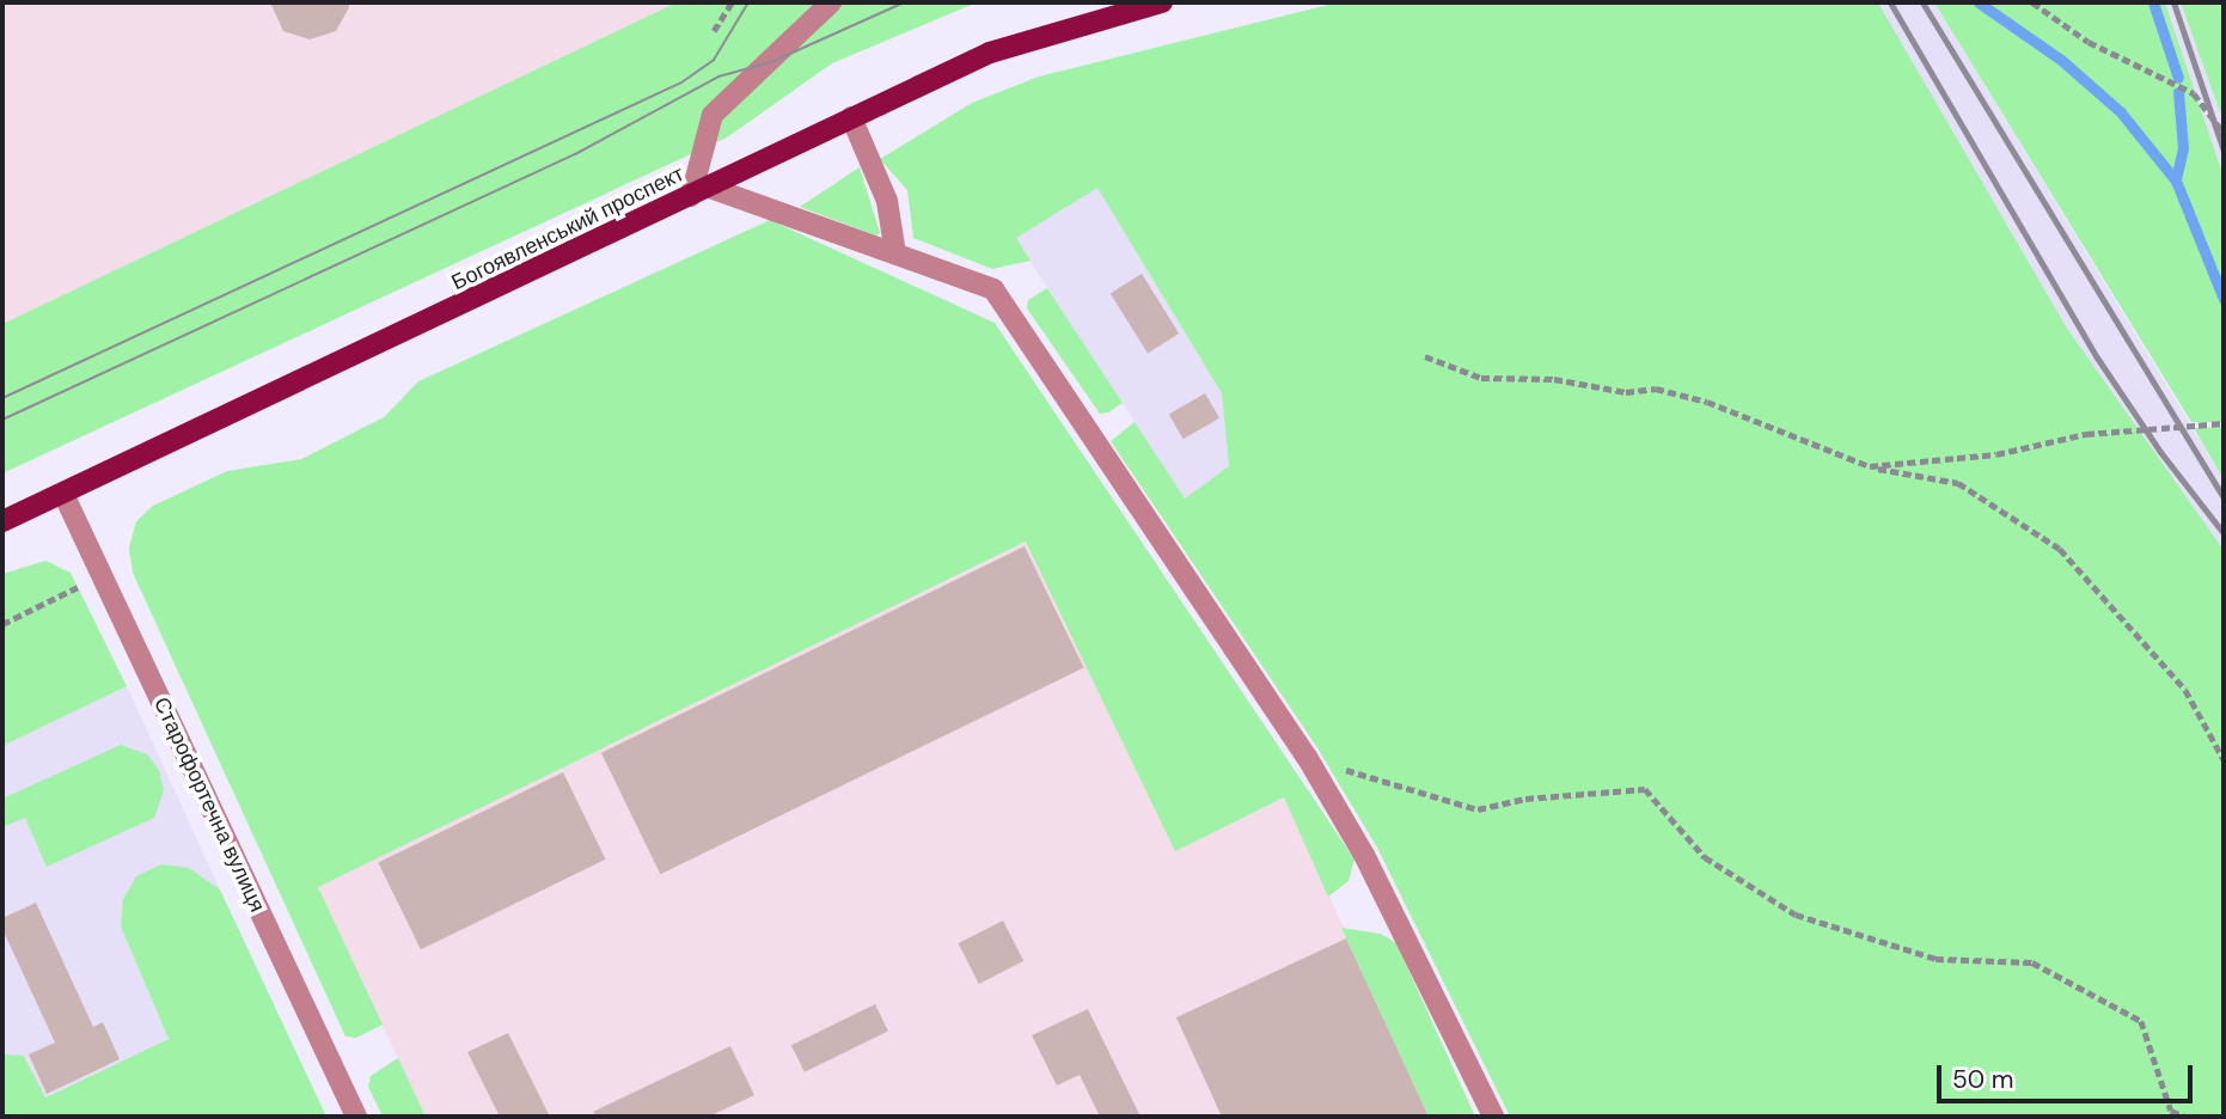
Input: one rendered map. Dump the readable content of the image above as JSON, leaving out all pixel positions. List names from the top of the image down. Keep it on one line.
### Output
{"streets":{"main road":["Богоявленський проспект"],"street":["Старофортечна вулиця"]},"crossings":[["Богоявленський проспект","Старофортечна вулиця"]],"scale_bar":"50 m"}
